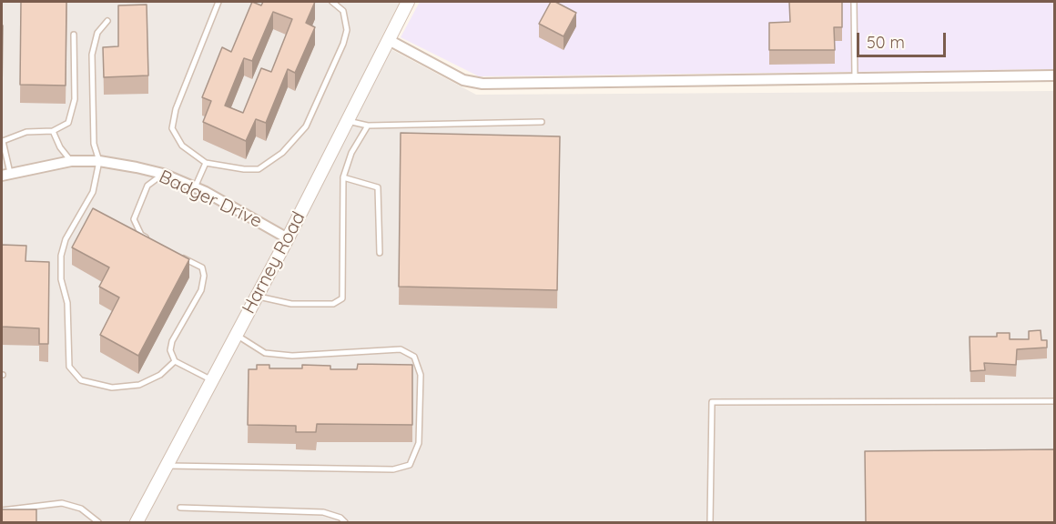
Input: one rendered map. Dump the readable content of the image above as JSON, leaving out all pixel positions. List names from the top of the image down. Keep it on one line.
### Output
{"streets":{"street":["Badger Drive","Harney Road"]},"crossings":[["Badger Drive","Harney Road"]],"scale_bar":"50 m"}
